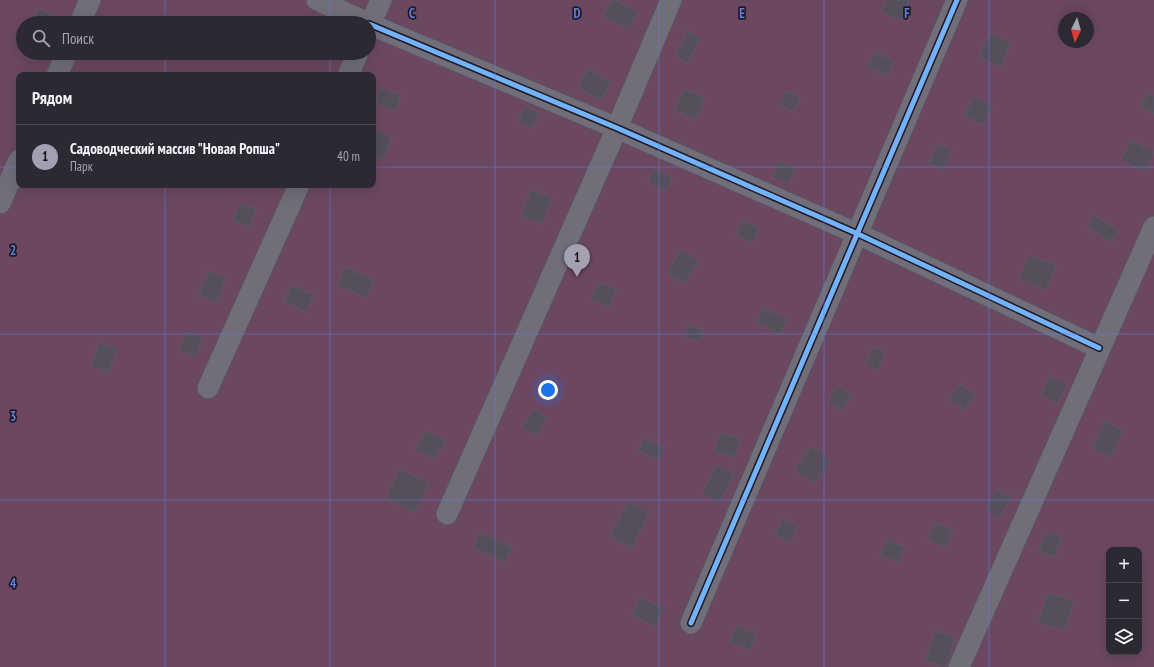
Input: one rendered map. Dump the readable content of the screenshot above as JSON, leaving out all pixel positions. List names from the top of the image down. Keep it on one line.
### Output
{"north":"bottom","page":{"search":"Поиск","heading":"Рядом","list":[{"mark":"1","name":"Садоводческий массив \"Новая Ропша\"","note":"Парк","value":"40 m"}],"pins":"1","map_buttons":["+","−"]},"grid":{"columns":["C","D","E","F"],"rows":["2","3","4"]}}
